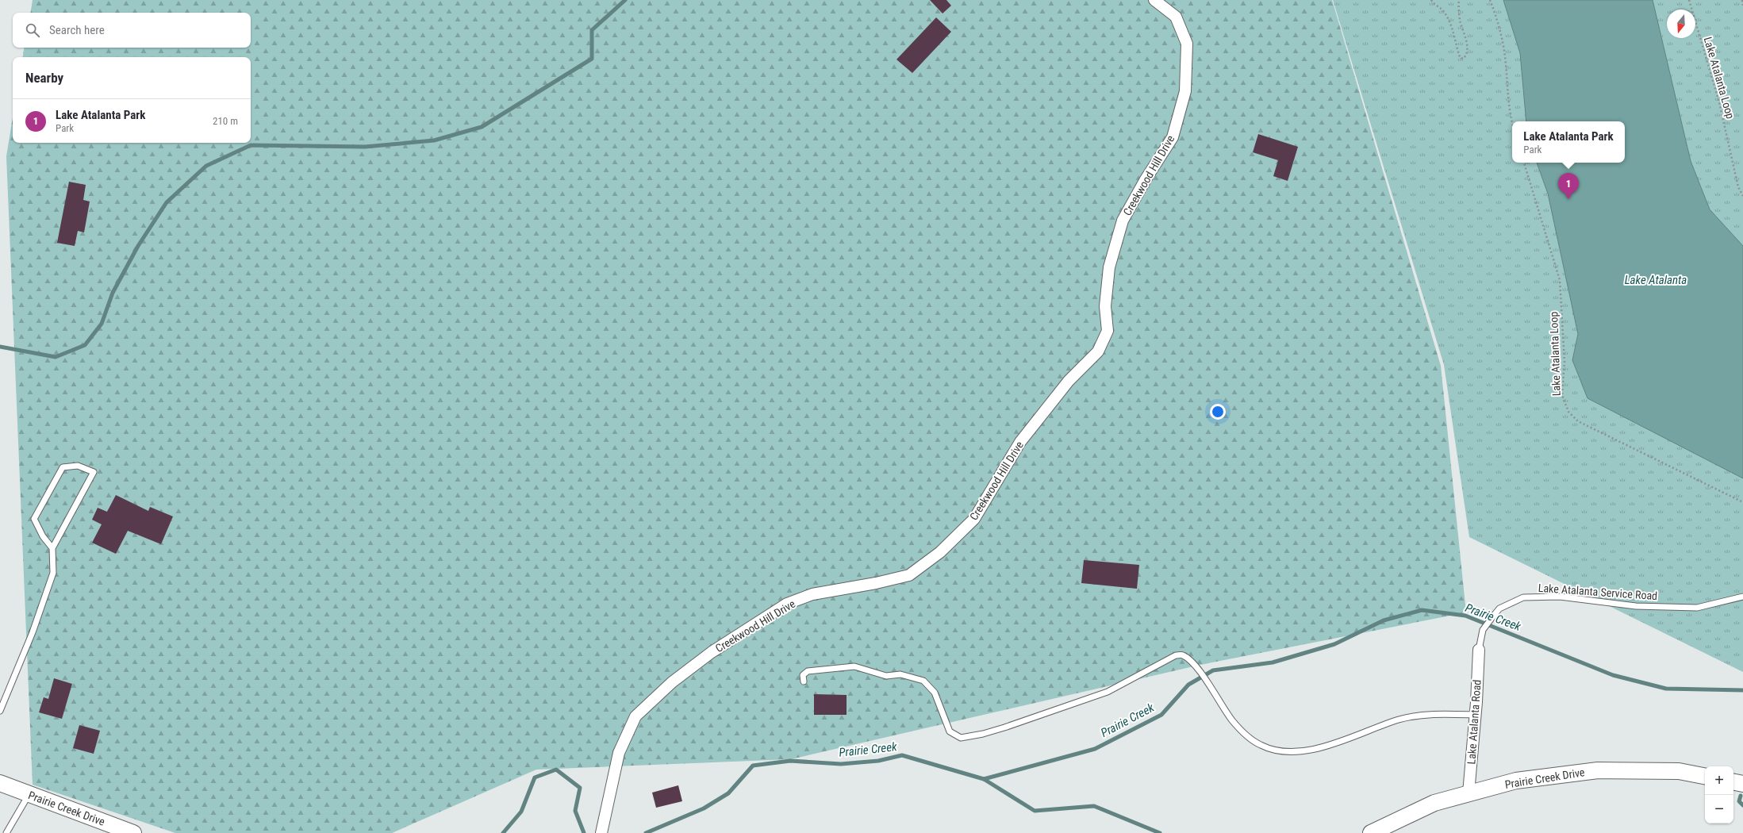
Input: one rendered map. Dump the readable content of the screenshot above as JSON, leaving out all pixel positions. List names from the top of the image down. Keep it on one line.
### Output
{"streets":{"main road":["Prairie Creek Drive"],"street":["Creekwood Hill Drive","Lake Atalanta Road"],"lane":["Lake Atalanta Service Road"],"path":["Lake Atalanta Loop"]},"crossings":[["Lake Atalanta Service Road","Lake Atalanta Road"],["Lake Atalanta Road","Prairie Creek Drive"]],"water":["Lake Atalanta","Prairie Creek"],"north":"bottom","page":{"search":"Search here","heading":"Nearby","list":[{"mark":"1","name":"Lake Atalanta Park","note":"Park","value":"210 m"}],"popup":["Lake Atalanta Park","Park"],"pins":"1","map_buttons":["+","−"]}}
